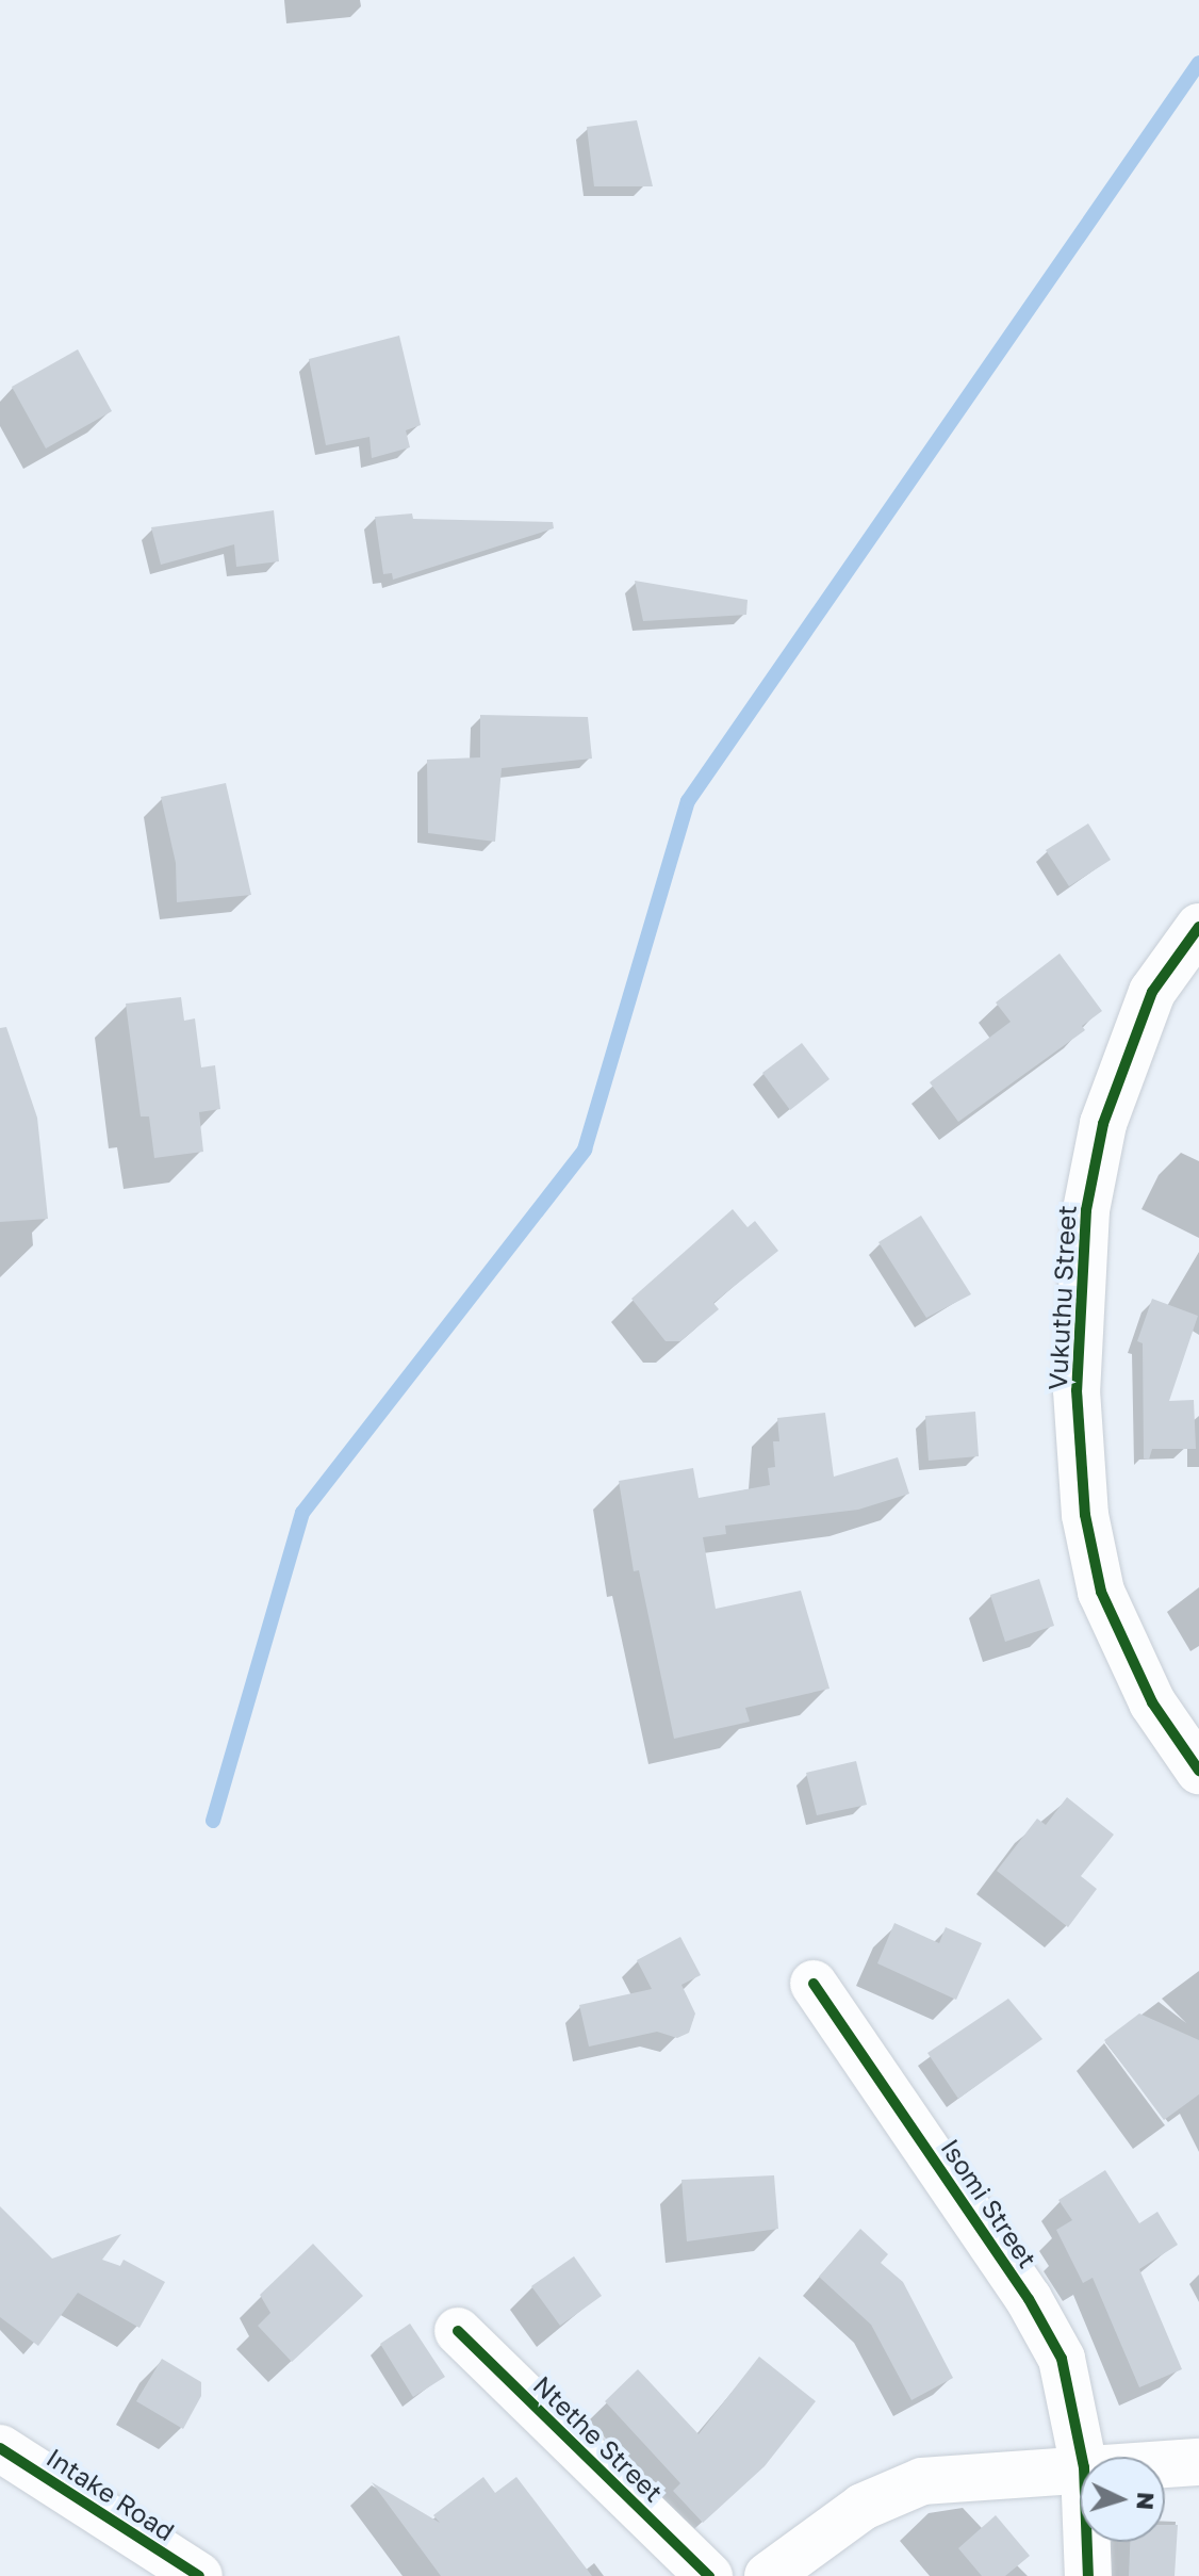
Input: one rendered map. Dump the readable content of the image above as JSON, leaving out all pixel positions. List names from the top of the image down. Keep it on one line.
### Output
{"streets":{"street":["Vukuthu Street","Isomi Street","Ntethe Street","Intake Road"]},"north":"right"}
